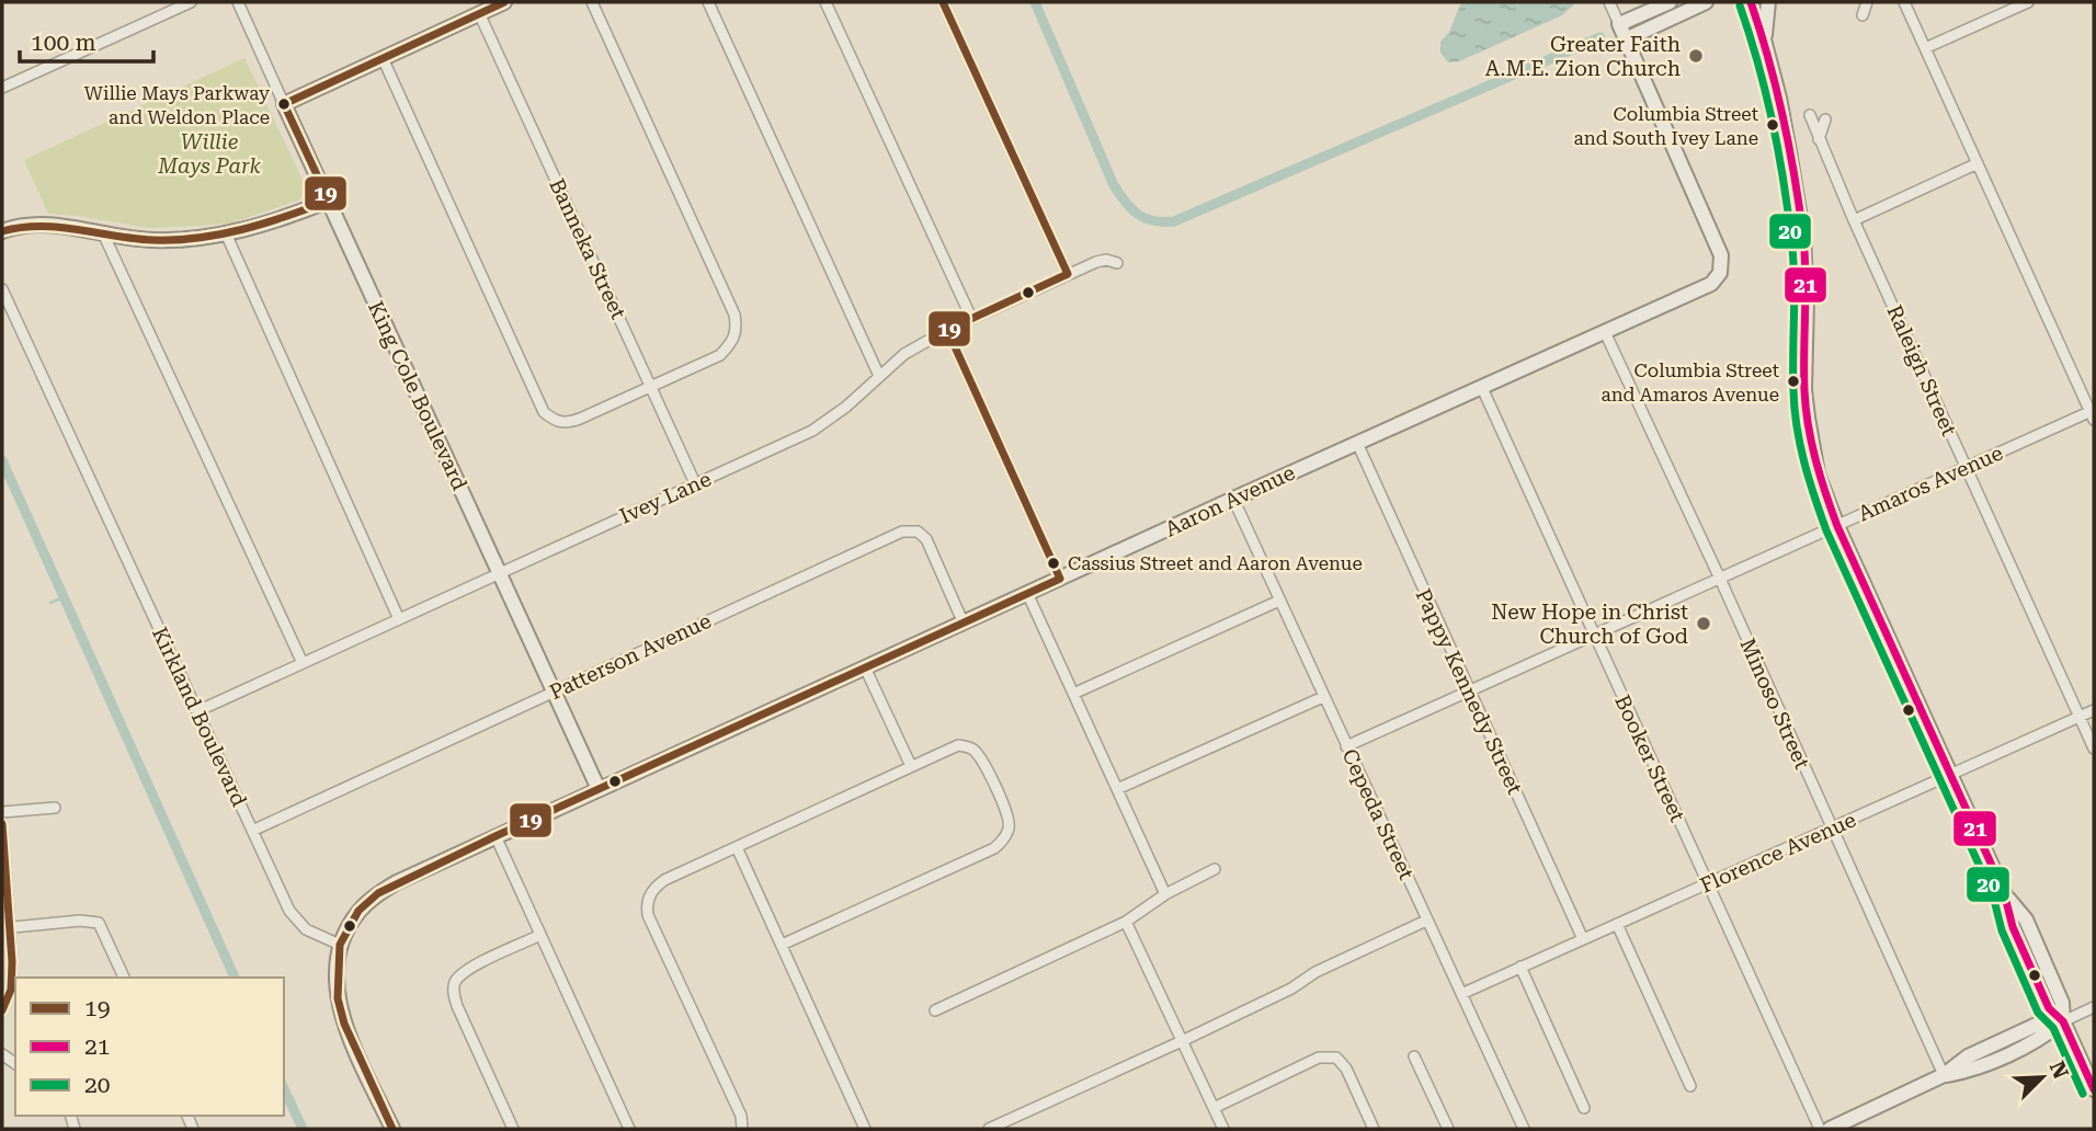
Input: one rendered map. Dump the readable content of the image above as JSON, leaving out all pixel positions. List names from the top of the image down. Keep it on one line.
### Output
{"streets":{"street":["Banneka Street","Raleigh Street","King Cole Boulevard","Amaros Avenue","Ivey Lane","Aaron Avenue","Patterson Avenue","Pappy Kennedy Street","Minoso Street","Kirkland Boulevard","Booker Street","Cepeda Street","Florence Avenue"]},"crossings":[["Banneka Street","Ivey Lane"],["Raleigh Street","Amaros Avenue"],["Raleigh Street","Florence Avenue"],["King Cole Boulevard","Ivey Lane"],["King Cole Boulevard","Aaron Avenue"],["King Cole Boulevard","Patterson Avenue"],["Amaros Avenue","Pappy Kennedy Street"],["Amaros Avenue","Minoso Street"],["Amaros Avenue","Booker Street"],["Amaros Avenue","Cepeda Street"],["Ivey Lane","Kirkland Boulevard"],["Aaron Avenue","Patterson Avenue"],["Aaron Avenue","Pappy Kennedy Street"],["Aaron Avenue","Minoso Street"],["Aaron Avenue","Kirkland Boulevard"],["Aaron Avenue","Booker Street"],["Aaron Avenue","Cepeda Street"],["Patterson Avenue","Kirkland Boulevard"],["Pappy Kennedy Street","Florence Avenue"],["Minoso Street","Florence Avenue"],["Booker Street","Florence Avenue"],["Cepeda Street","Florence Avenue"]],"parks":["Willie Mays Park"],"places":["Greater Faith A.M.E. Zion Church","Willie Mays Parkway and Weldon Place","Columbia Street and South Ivey Lane","Columbia Street and Amaros Avenue","Cassius Street and Aaron Avenue","New Hope in Christ Church of God"],"lines":["transit line 19","transit line 21","transit line 20"],"legend":["19","21","20"],"scale_bar":"100 m","north":"top right"}
